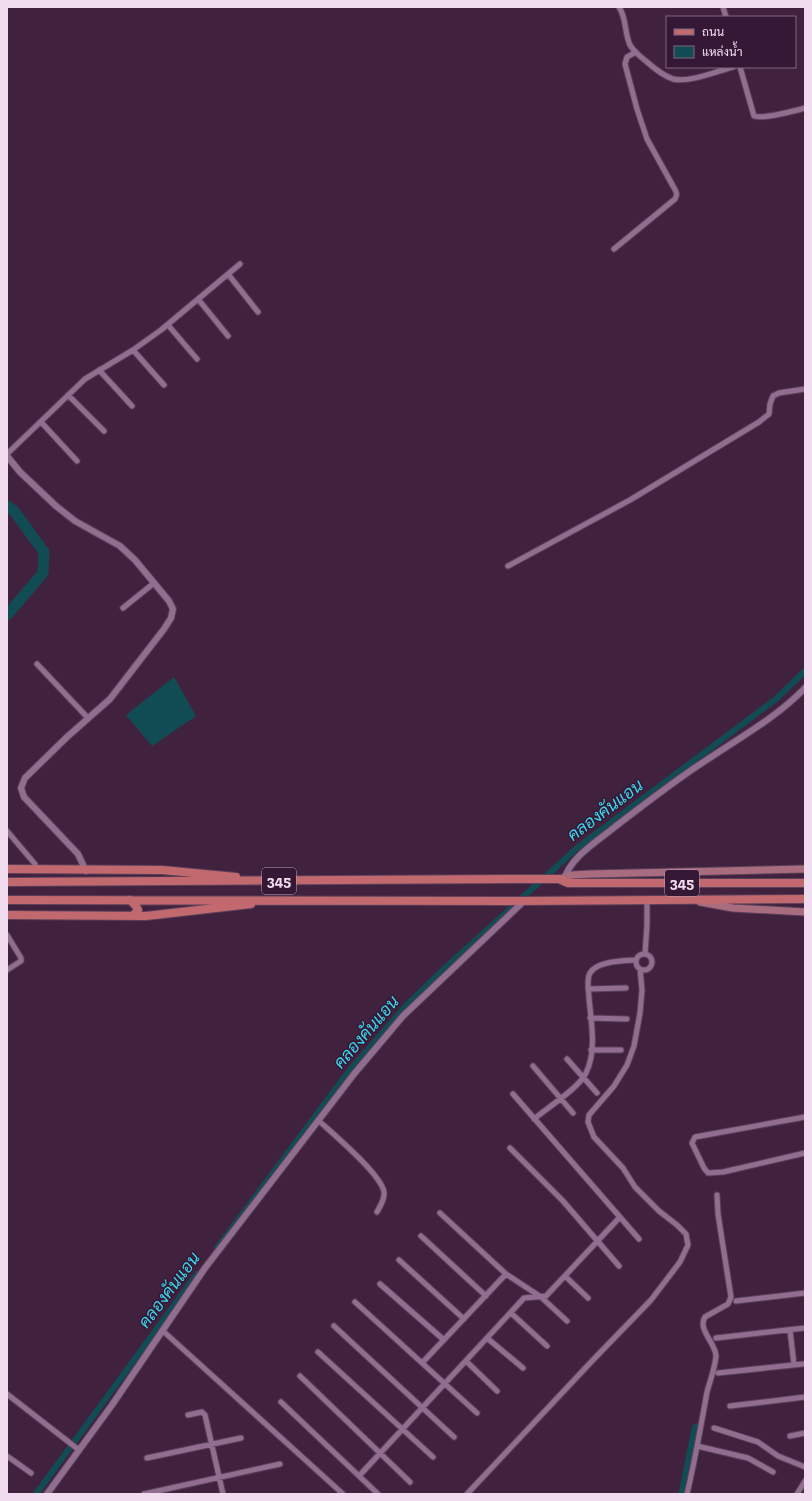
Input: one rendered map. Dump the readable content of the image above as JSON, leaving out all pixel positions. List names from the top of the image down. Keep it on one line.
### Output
{"streets":{"main road":["345"]},"water":["คลองคันแอน"],"legend":["ถนน","แหล่งน้ำ"]}
